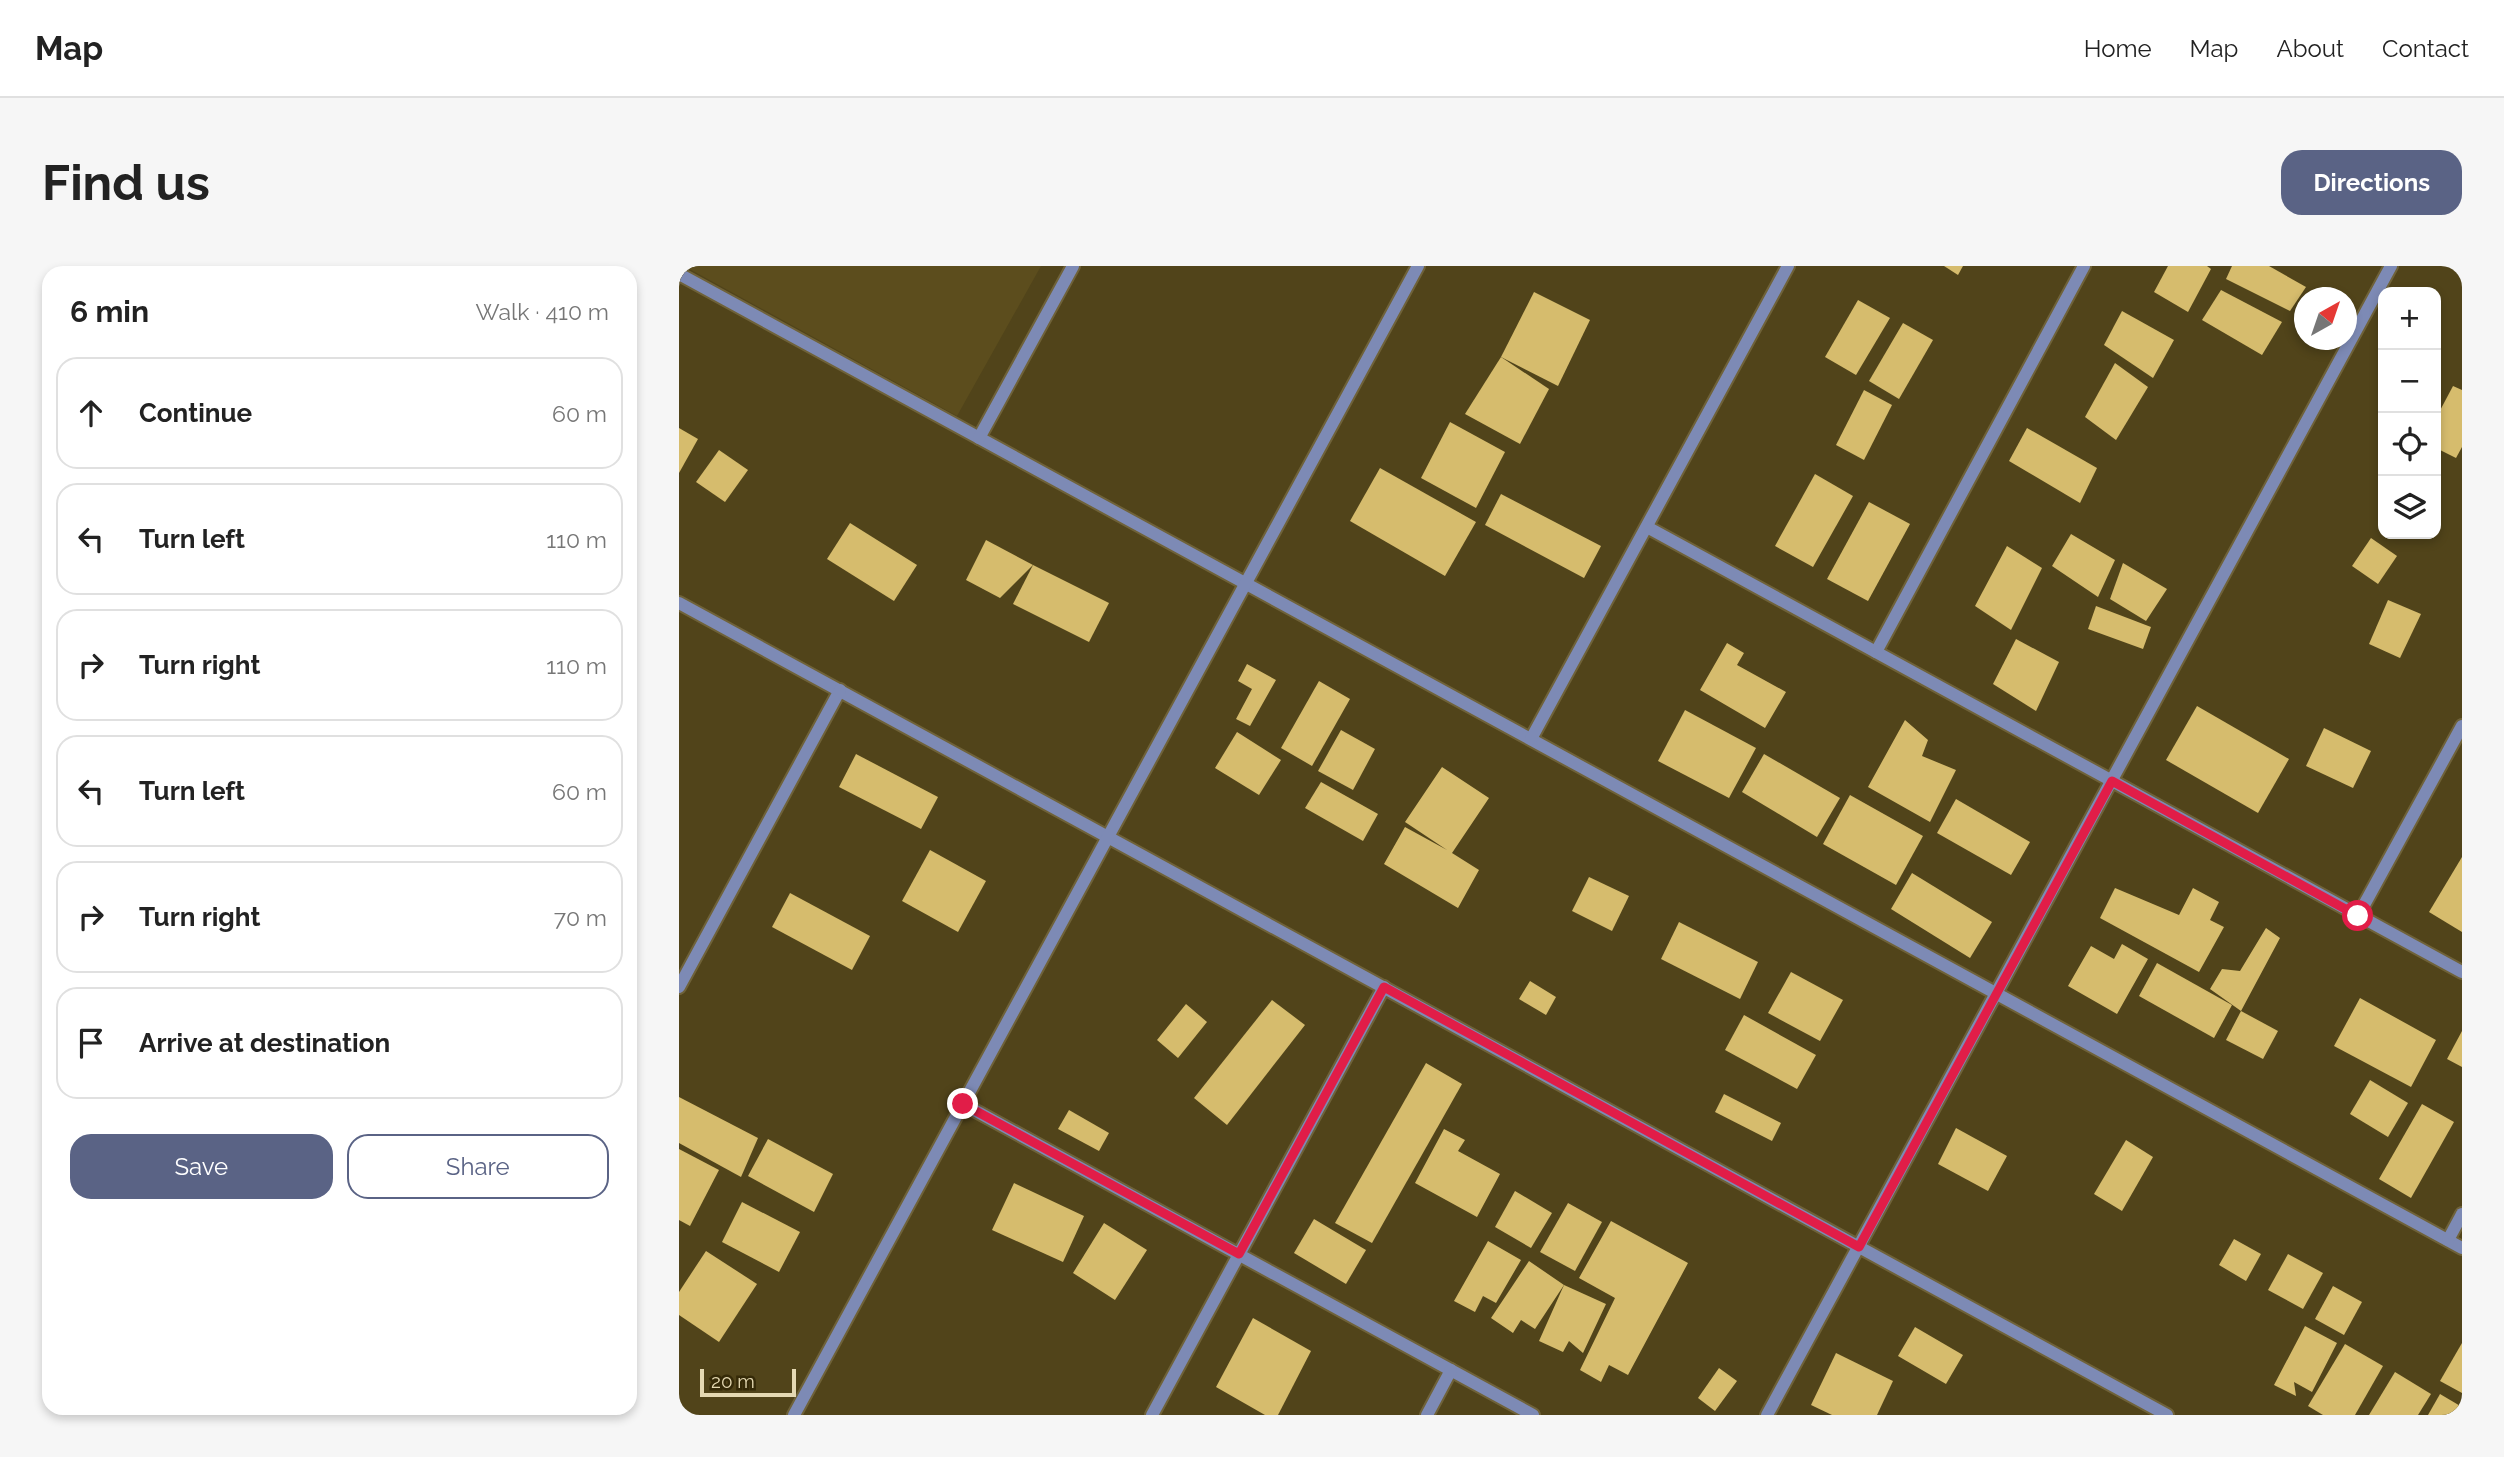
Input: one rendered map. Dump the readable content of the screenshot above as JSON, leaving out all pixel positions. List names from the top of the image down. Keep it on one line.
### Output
{"scale_bar":"20 m","north":"top right","page":{"header":"Map","nav":["Home","Map","About","Contact"],"buttons":["Directions",["Save","Share"]],"title":"Find us","heading":["6 min","Walk · 410 m"],"map_buttons":["+","−"],"list":[["Continue","60 m"],["Turn left","110 m"],["Turn right","110 m"],["Turn left","60 m"],["Turn right","70 m"],"Arrive at destination"],"scale":"20 m"}}
